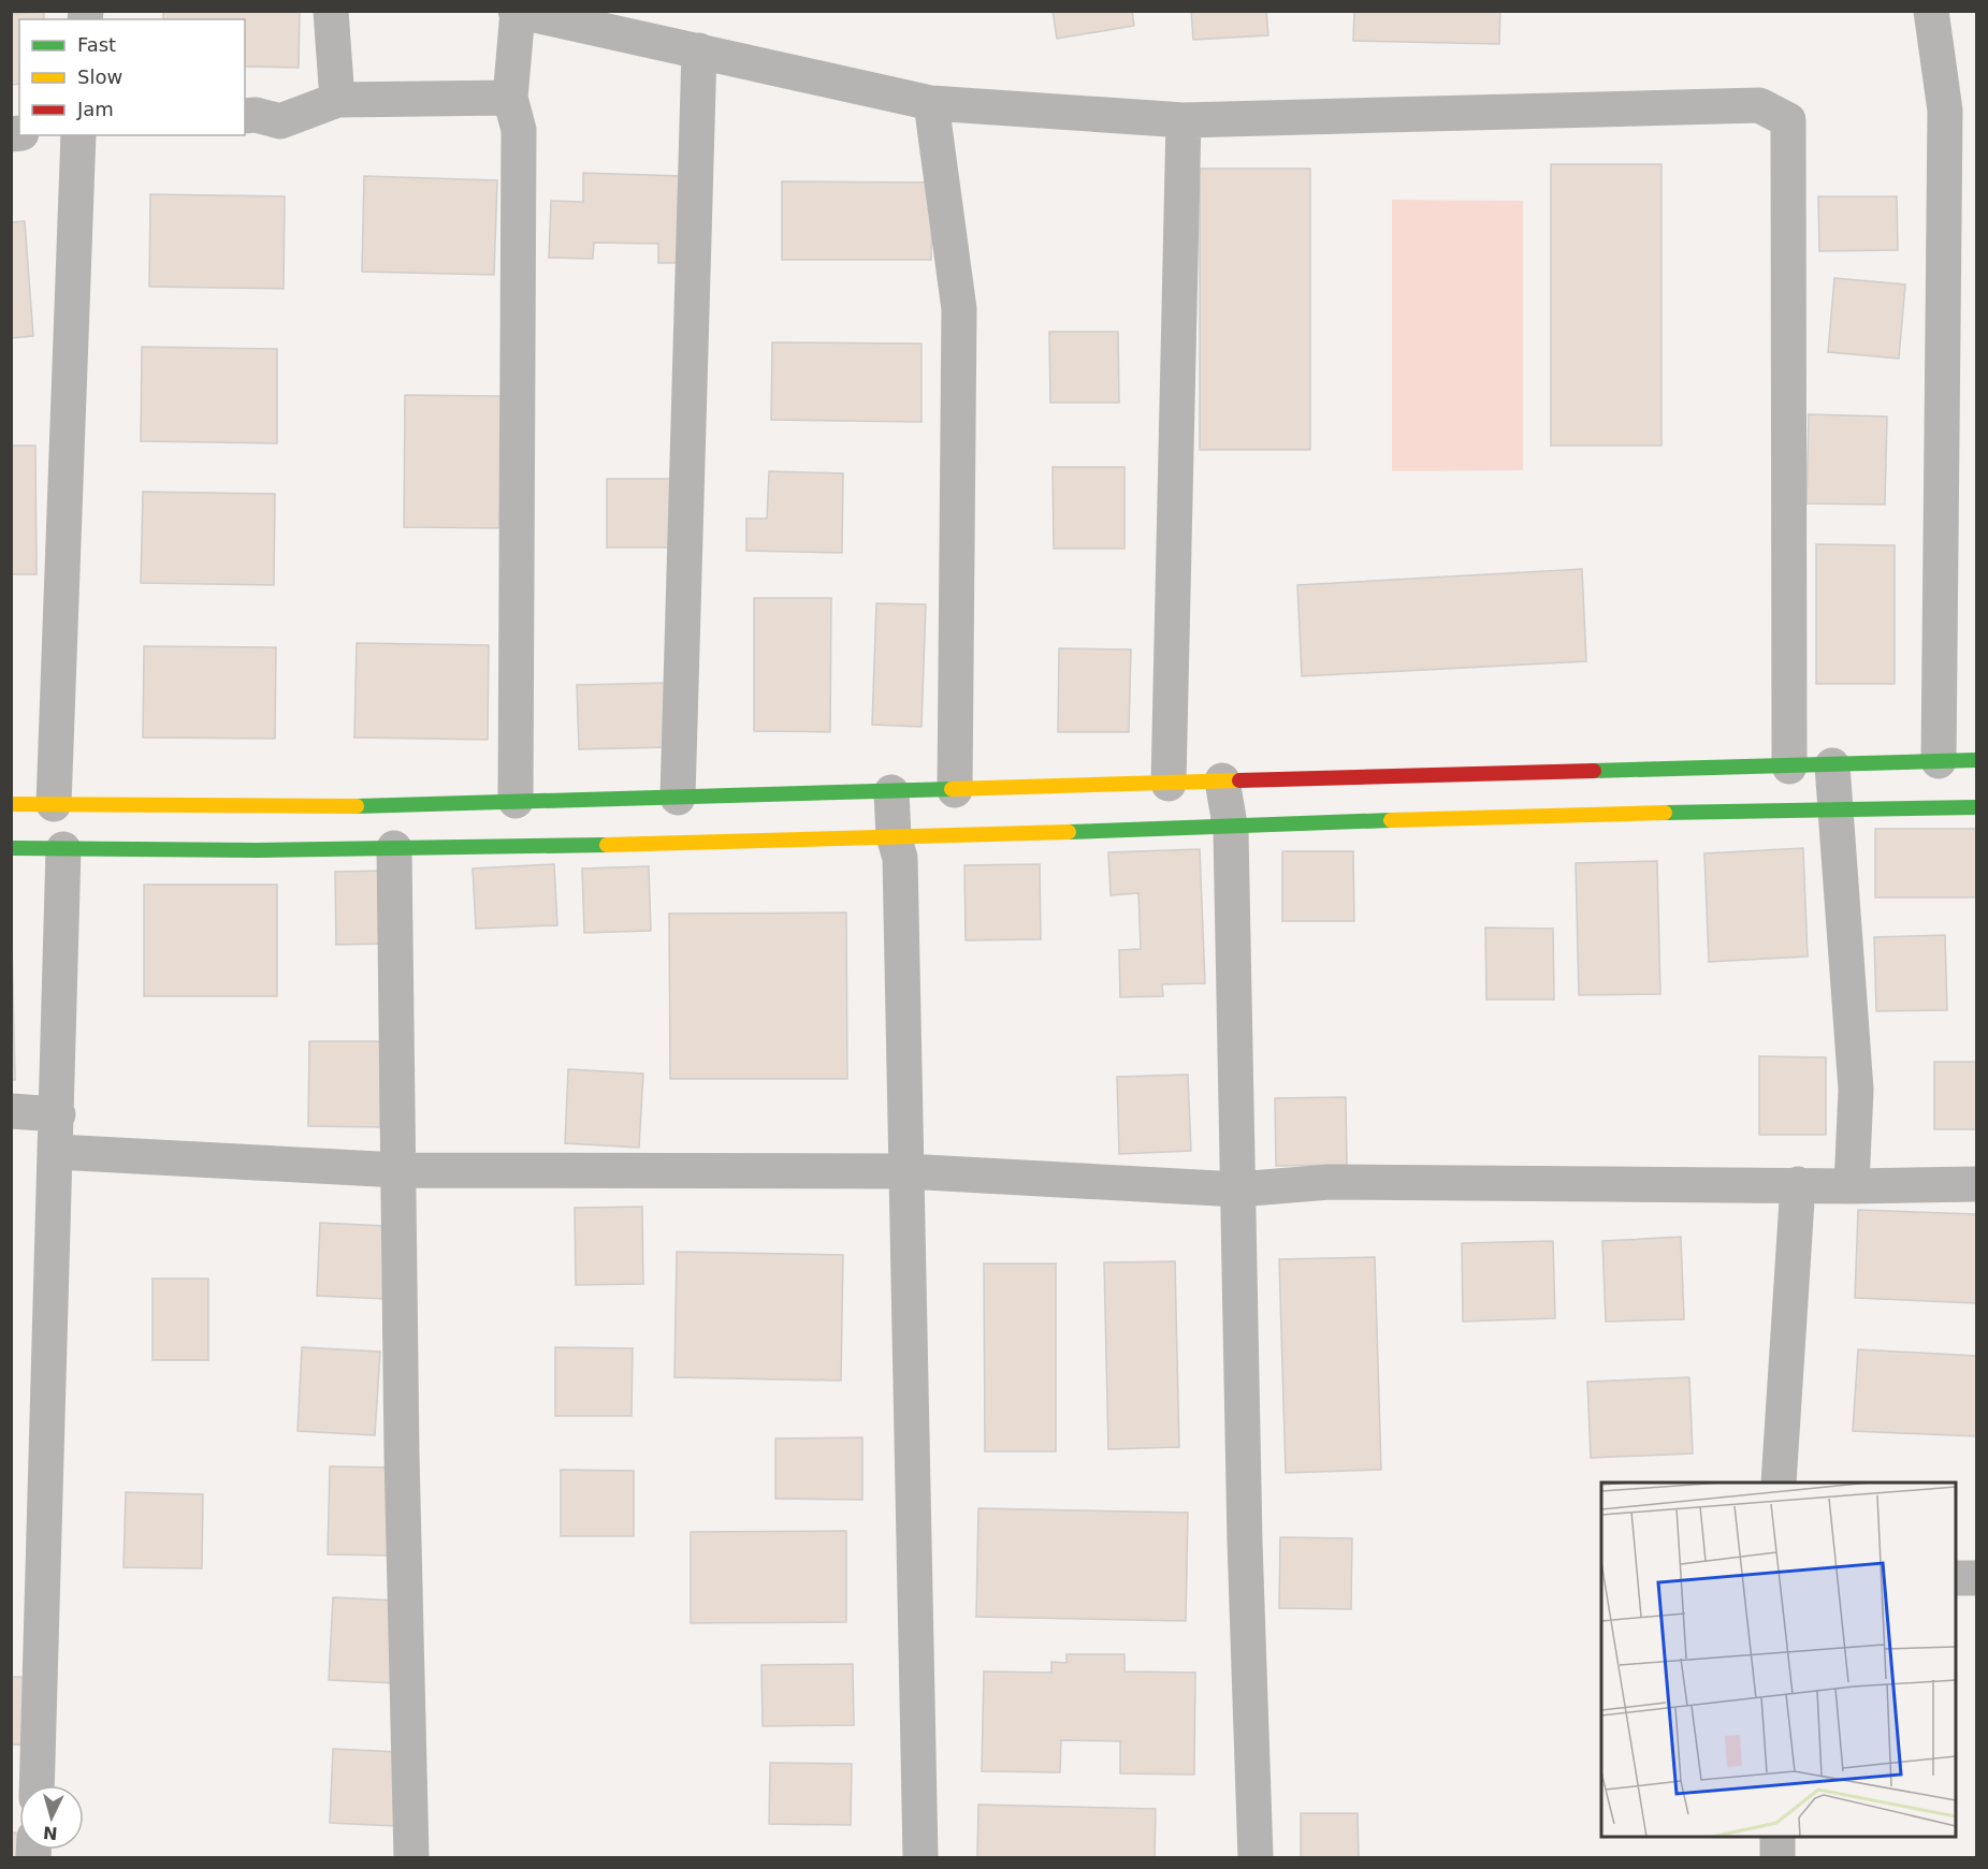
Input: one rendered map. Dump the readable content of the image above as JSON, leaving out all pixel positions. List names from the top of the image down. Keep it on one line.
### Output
{"legend":["Fast","Slow","Jam"],"north":"bottom"}
